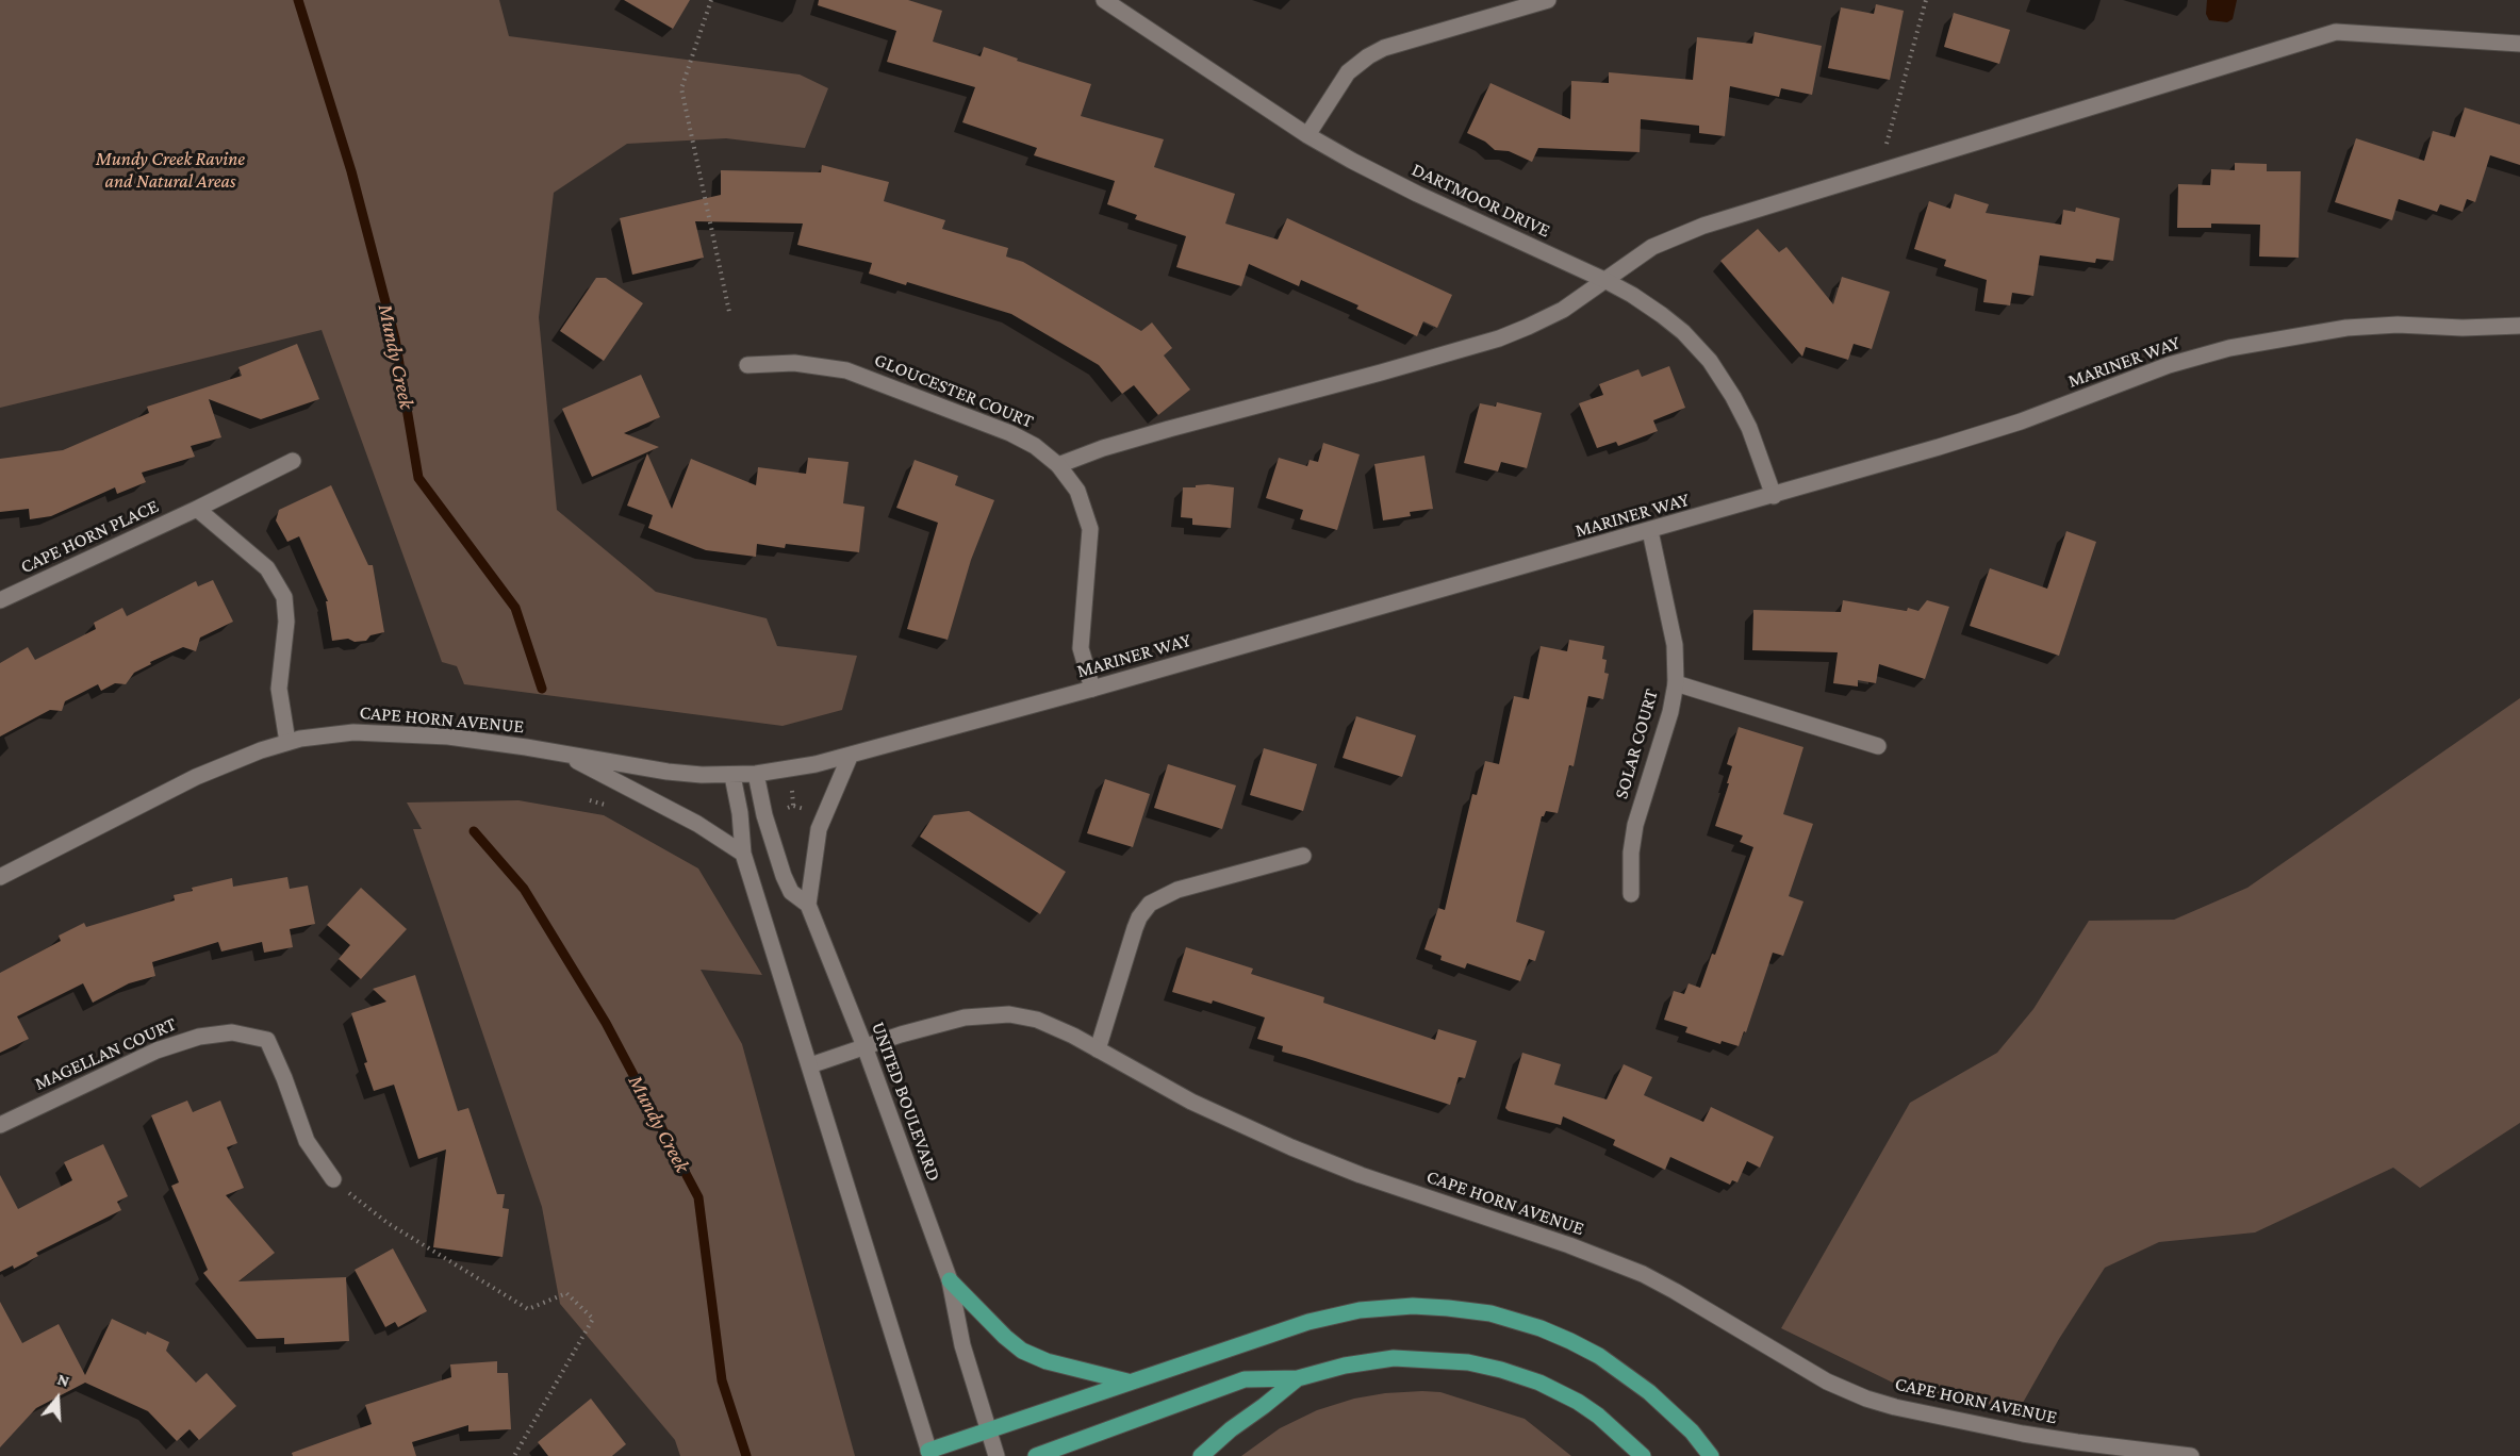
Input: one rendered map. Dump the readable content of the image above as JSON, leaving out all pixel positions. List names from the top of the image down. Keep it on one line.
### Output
{"streets":{"street":["DARTMOOR DRIVE","MARINER WAY","GLOUCESTER COURT","CAPE HORN PLACE","CAPE HORN AVENUE","SOLAR COURT","MAGELLAN COURT","UNITED BOULEVARD"]},"crossings":[["DARTMOOR DRIVE","MARINER WAY"],["MARINER WAY","GLOUCESTER COURT"],["MARINER WAY","CAPE HORN AVENUE"],["MARINER WAY","SOLAR COURT"],["MARINER WAY","UNITED BOULEVARD"],["CAPE HORN AVENUE","UNITED BOULEVARD"]],"water":["Mundy Creek"],"parks":["Mundy Creek Ravine and Natural Areas"],"north":"top"}
